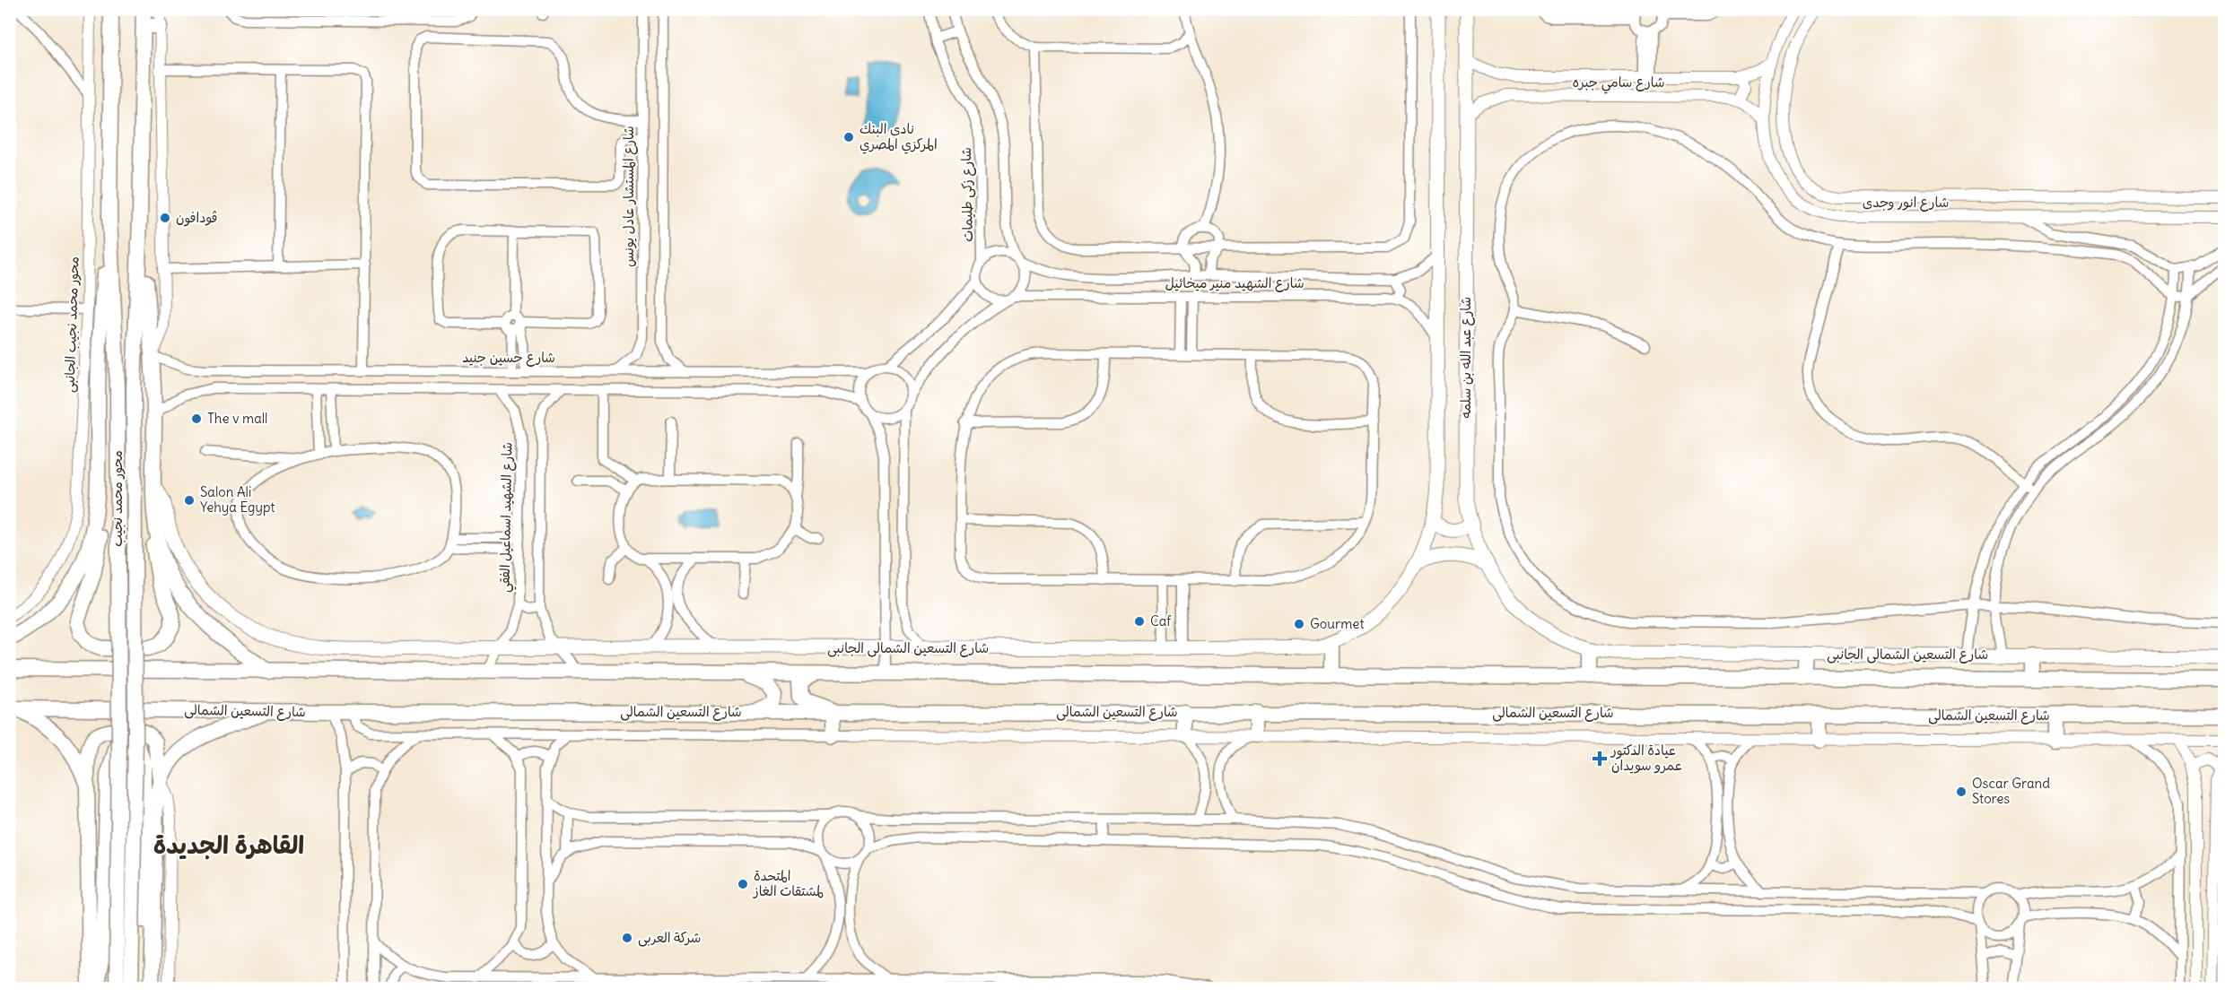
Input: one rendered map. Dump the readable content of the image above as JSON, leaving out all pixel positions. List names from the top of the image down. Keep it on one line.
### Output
{"streets":{"main road":["شارع عبد الله بن سلمه","محور محمد نجيب","شارع التسعين الشمالى الجانبى","شارع التسعين الشمالى"],"street":["شارع سامي جبره","شارع زكى طليمات","شارع المستشار عادل يونس","شارع انور وجدى","شارع الشهيد منير ميخائيل","محور محمد نجيب الجانبى","شارع حسين جنيد","شارع الشهيد اسماعيل الفقي"]},"crossings":[["شارع سامي جبره","شارع انور وجدى"],["شارع سامي جبره","شارع عبد الله بن سلمه"],["شارع زكى طليمات","شارع الشهيد منير ميخائيل"],["شارع المستشار عادل يونس","شارع حسين جنيد"],["شارع الشهيد منير ميخائيل","شارع عبد الله بن سلمه"],["شارع عبد الله بن سلمه","شارع التسعين الشمالى الجانبى"],["شارع الشهيد اسماعيل الفقي","شارع التسعين الشمالى الجانبى"]],"districts":["القاهرة الجديدة"],"places":{"other":["نادي البنك المركزي المصري","ڤودافون","The v mall","Salon Ali Yehya Egypt","Caf","Gourmet","Oscar Grand Stores","المتحدة لمشتقات الغاز","شركة العربى"],"health":["عيادة الدكتور عمرو سويدان"]}}
